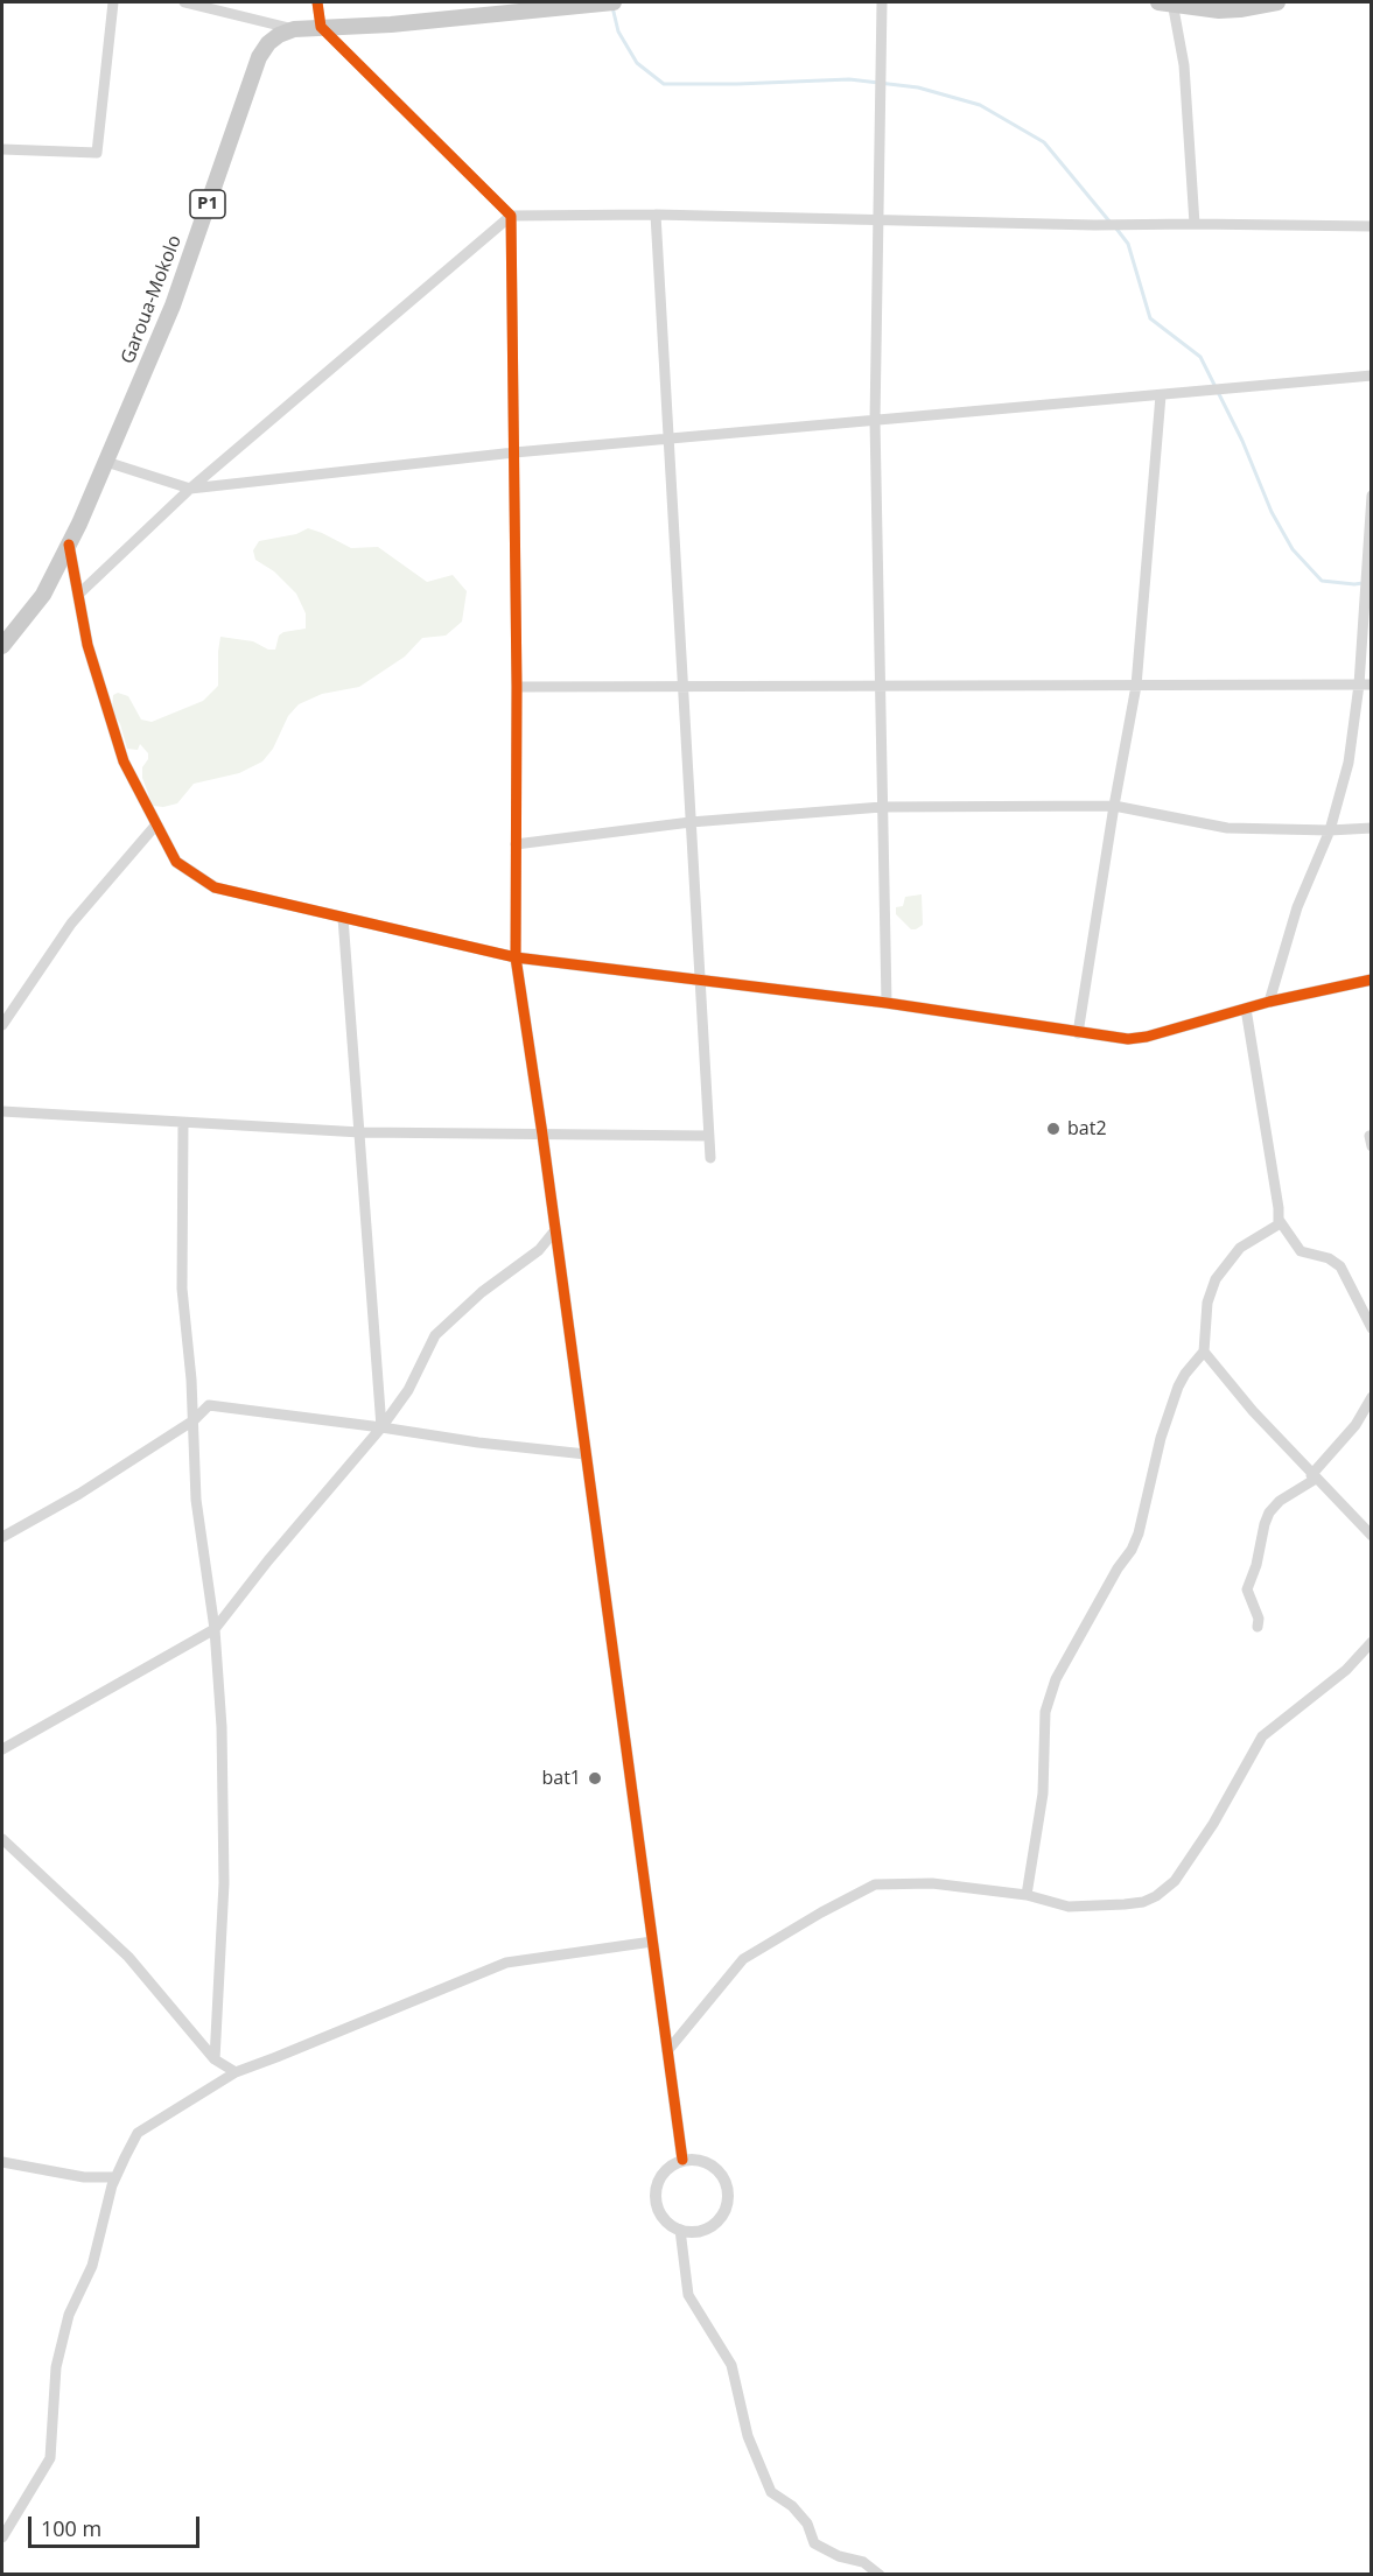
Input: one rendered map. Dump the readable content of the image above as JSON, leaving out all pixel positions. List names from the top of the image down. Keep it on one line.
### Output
{"streets":{"main road":["P1","Garoua-Mokolo"]},"places":["bat2","bat1"],"scale_bar":"100 m"}
